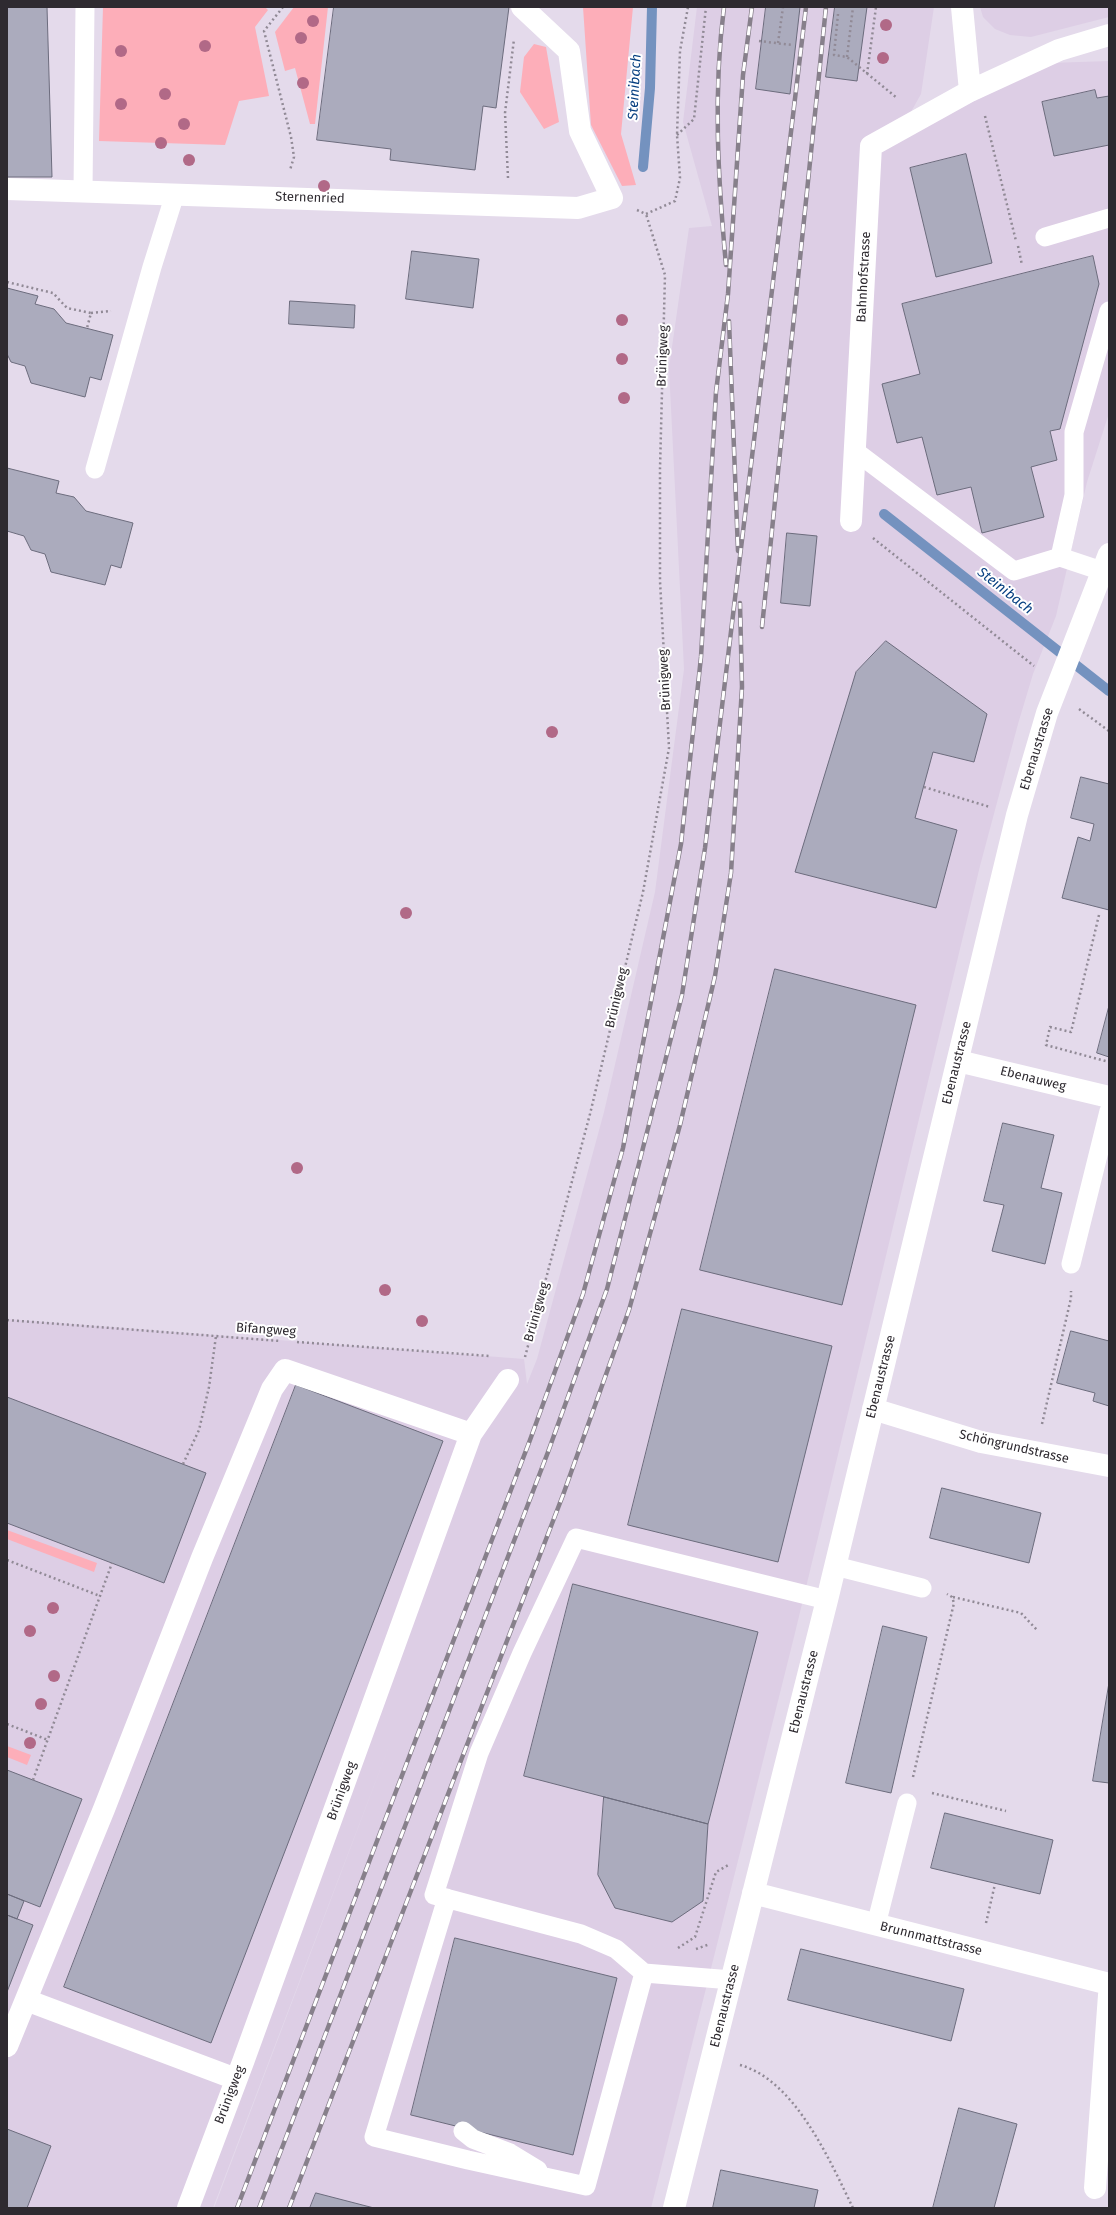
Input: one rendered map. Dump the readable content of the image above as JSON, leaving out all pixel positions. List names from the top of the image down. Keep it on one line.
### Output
{"streets":{"street":["Sternenried","Bahnhofstrasse","Brünigweg","Ebenaustrasse","Ebenauweg","Schöngrundstrasse","Brunnmattstrasse"],"path":["Bifangweg"]},"crossings":[["Ebenaustrasse","Ebenauweg"],["Ebenaustrasse","Schöngrundstrasse"],["Ebenaustrasse","Brunnmattstrasse"]],"water":["Steinibach"]}
